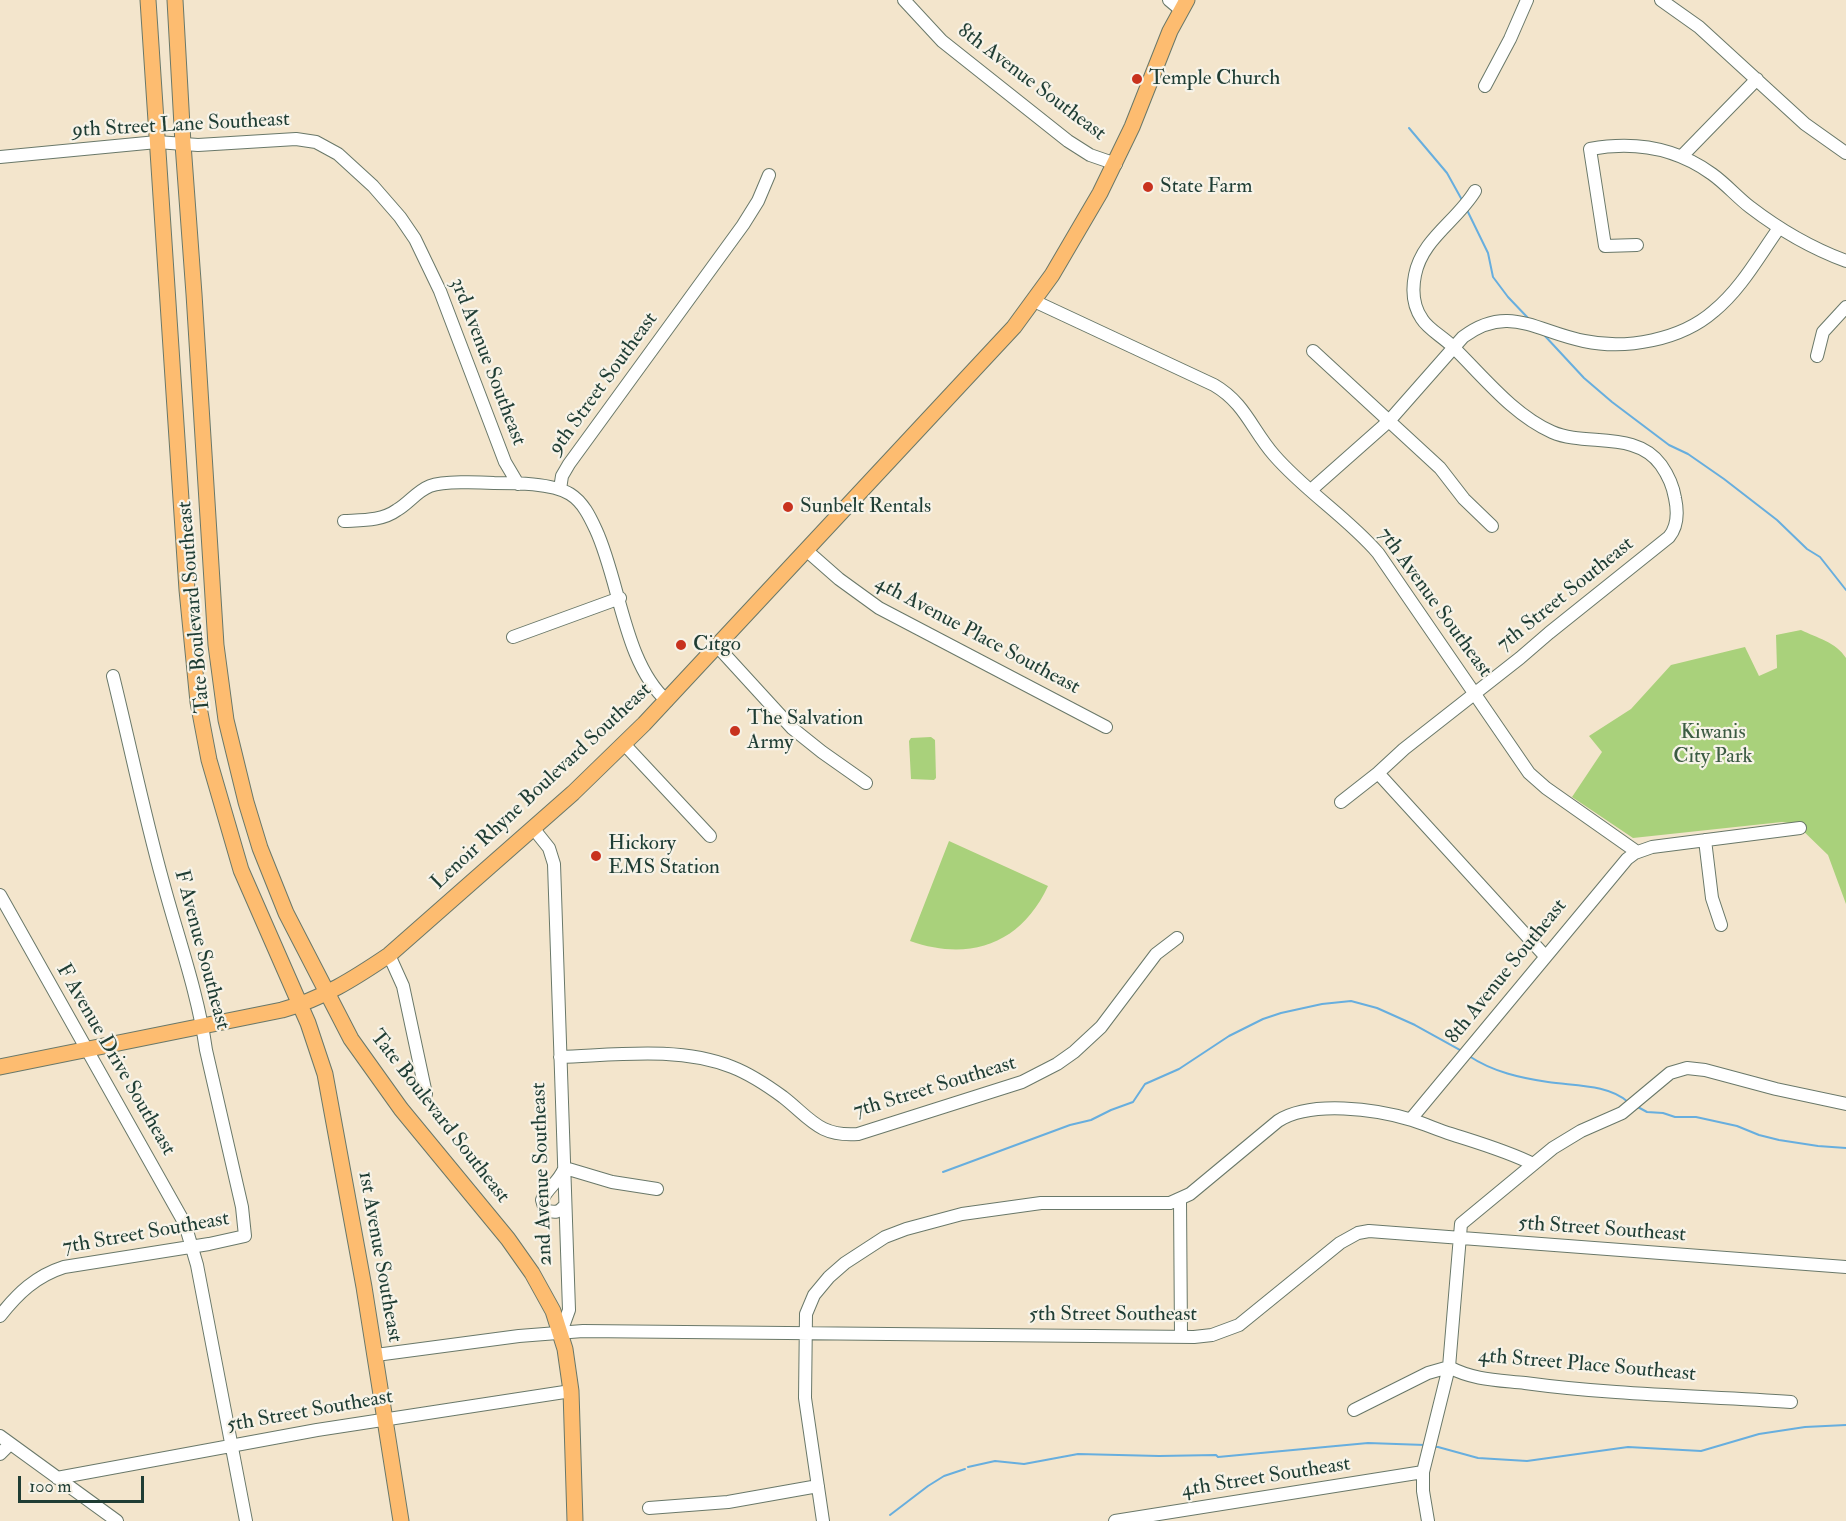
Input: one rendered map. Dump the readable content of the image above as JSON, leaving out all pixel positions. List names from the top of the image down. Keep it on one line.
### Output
{"streets":{"main road":["Tate Boulevard Southeast","Lenoir Rhyne Boulevard Southeast","2nd Avenue Southeast","1st Avenue Southeast"],"street":["8th Avenue Southeast","9th Street Lane Southeast","3rd Avenue Southeast","9th Street Southeast","7th Street Southeast","7th Avenue Southeast","4th Avenue Place Southeast","F Avenue Southeast","F Avenue Drive Southeast","5th Street Southeast","4th Street Place Southeast","4th Street Southeast"]},"crossings":[["8th Avenue Southeast","7th Avenue Southeast"],["8th Avenue Southeast","Lenoir Rhyne Boulevard Southeast"],["9th Street Lane Southeast","3rd Avenue Southeast"],["9th Street Lane Southeast","Tate Boulevard Southeast"],["3rd Avenue Southeast","9th Street Southeast"],["7th Street Southeast","7th Avenue Southeast"],["7th Street Southeast","F Avenue Southeast"],["7th Street Southeast","F Avenue Drive Southeast"],["7th Street Southeast","2nd Avenue Southeast"],["7th Avenue Southeast","Lenoir Rhyne Boulevard Southeast"],["Tate Boulevard Southeast","Lenoir Rhyne Boulevard Southeast"],["Tate Boulevard Southeast","2nd Avenue Southeast"],["Tate Boulevard Southeast","5th Street Southeast"],["Tate Boulevard Southeast","1st Avenue Southeast"],["4th Avenue Place Southeast","Lenoir Rhyne Boulevard Southeast"],["Lenoir Rhyne Boulevard Southeast","F Avenue Southeast"],["Lenoir Rhyne Boulevard Southeast","F Avenue Drive Southeast"],["Lenoir Rhyne Boulevard Southeast","2nd Avenue Southeast"],["Lenoir Rhyne Boulevard Southeast","1st Avenue Southeast"],["2nd Avenue Southeast","5th Street Southeast"],["5th Street Southeast","1st Avenue Southeast"]],"parks":["Kiwanis City Park"],"places":["Temple Church","State Farm","Sunbelt Rentals","Citgo","The Salvation Army","Hickory EMS Station"],"scale_bar":"100 m"}
